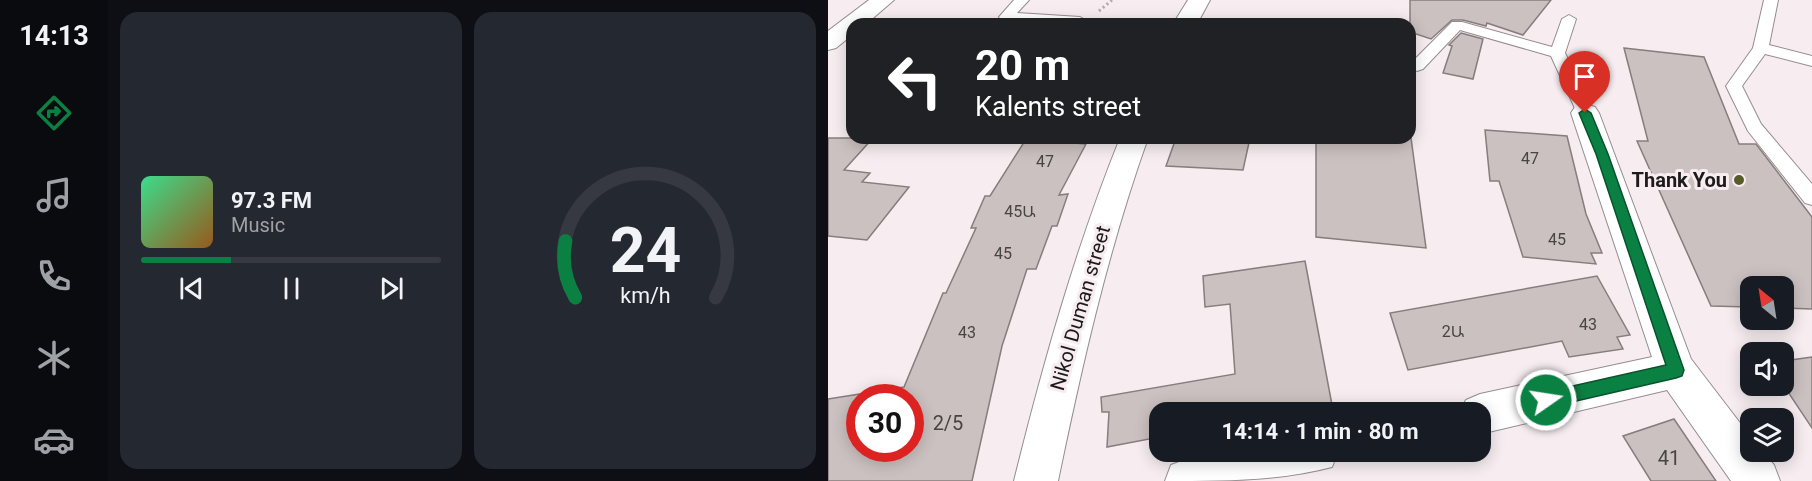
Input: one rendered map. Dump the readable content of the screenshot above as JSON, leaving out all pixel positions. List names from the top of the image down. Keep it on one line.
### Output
{"streets":{"street":["Nikol Duman street"]},"places":["Thank You"],"house_numbers":["47","47","45Ա","45","45","43","2Ա","43","2/5","41"],"north":"top left","page":{"tabs":"14:13","turn":["20 m","Kalents street"],"song":["97.3 FM","Music"],"limit":"30","trip":"14:14 · 1 min · 80 m","gauge":["24","km/h"]}}
